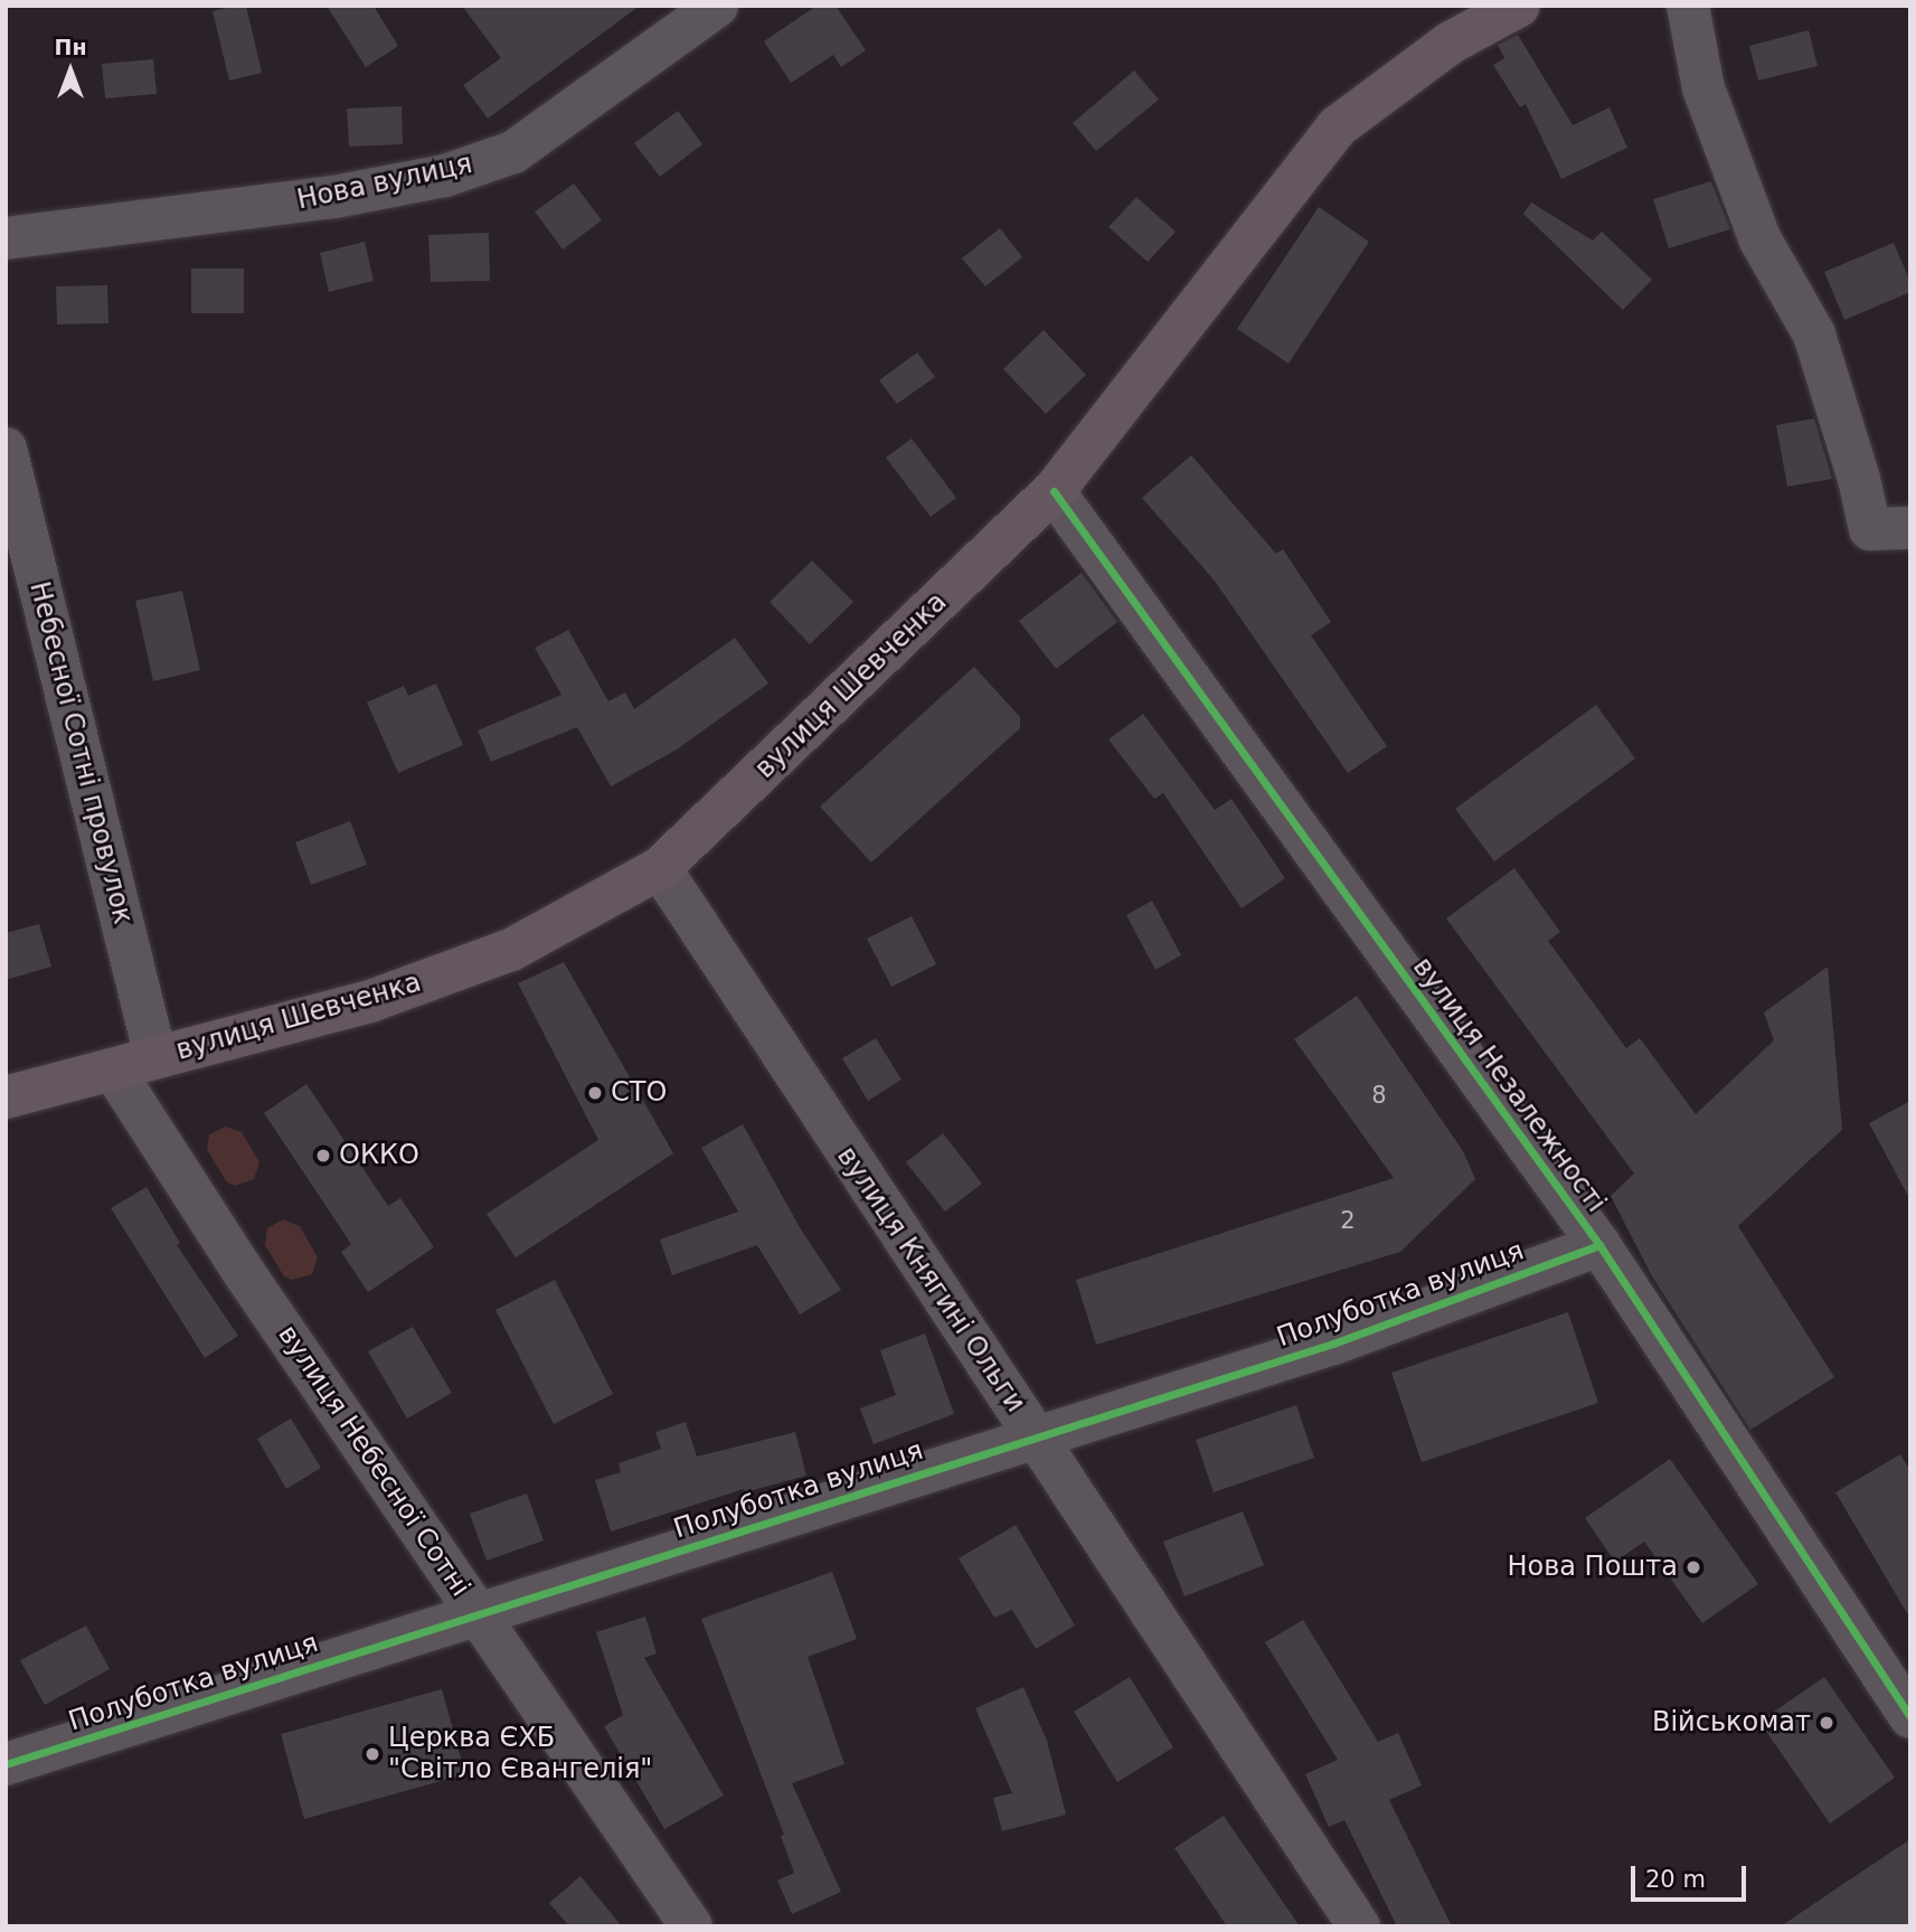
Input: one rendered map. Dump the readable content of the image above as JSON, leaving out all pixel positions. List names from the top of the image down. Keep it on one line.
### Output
{"streets":{"main road":["вулиця Шевченка"],"street":["Нова вулиця","Небесної Сотні провулок","вулиця Незалежності","вулиця Княгині Ольги","Полуботка вулиця","вулиця Небесної Сотні"]},"crossings":[["вулиця Шевченка","Небесної Сотні провулок"],["вулиця Шевченка","вулиця Незалежності"],["вулиця Шевченка","вулиця Княгині Ольги"],["вулиця Шевченка","вулиця Небесної Сотні"],["вулиця Незалежності","Полуботка вулиця"],["вулиця Княгині Ольги","Полуботка вулиця"],["Полуботка вулиця","вулиця Небесної Сотні"]],"places":["СТО","ОККО","Нова Пошта","Вiйськомат","Церква ЄХБ \"Світло Євангелія\""],"house_numbers":["8","2"],"scale_bar":"20 m","north":"top"}
